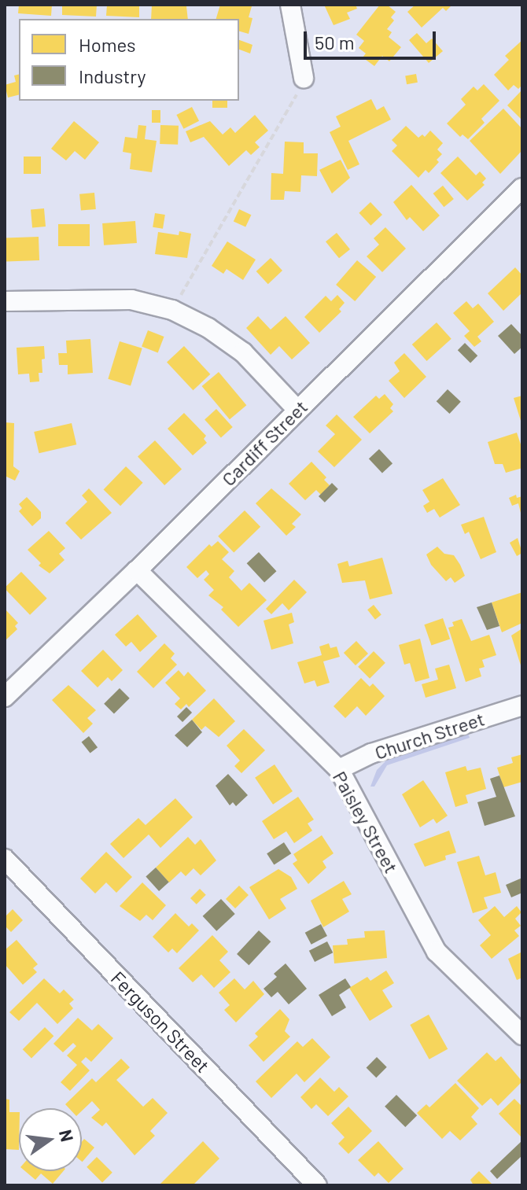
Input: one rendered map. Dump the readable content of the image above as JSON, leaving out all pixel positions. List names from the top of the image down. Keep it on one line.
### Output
{"streets":{"street":["Cardiff Street","Church Street","Paisley Street","Ferguson Street"]},"crossings":[["Cardiff Street","Paisley Street"],["Church Street","Paisley Street"]],"legend":["Homes","Industry"],"scale_bar":"50 m","north":"right"}
